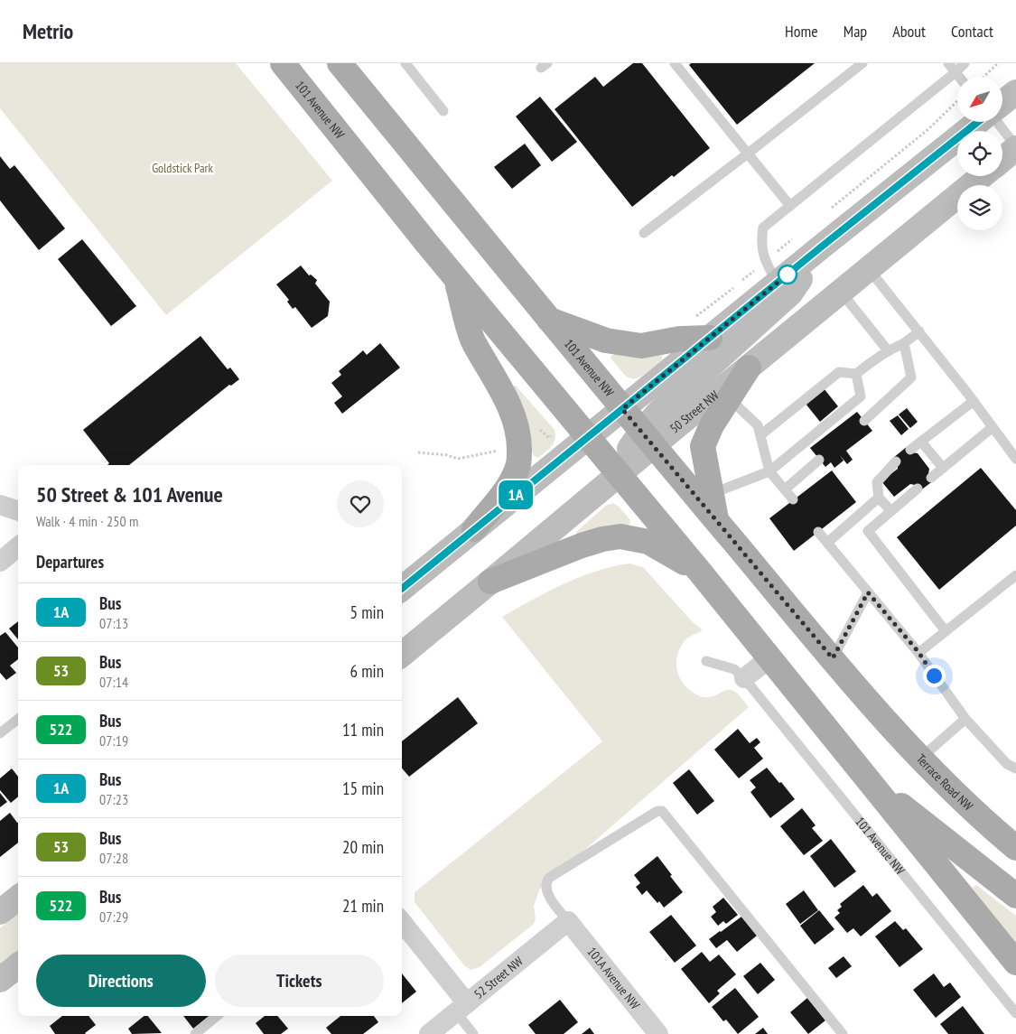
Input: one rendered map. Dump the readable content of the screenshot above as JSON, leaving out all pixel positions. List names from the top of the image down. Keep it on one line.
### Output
{"streets":{"main road":["101 Avenue NW","50 Street NW","Terrace Road NW"],"street":["52 Street NW","101A Avenue NW"]},"crossings":[["101 Avenue NW","50 Street NW"],["101 Avenue NW","Terrace Road NW"],["52 Street NW","101A Avenue NW"]],"parks":["Goldstick Park"],"lines":["bus line 1A"],"north":"bottom left","page":{"header":"Metrio","nav":["Home","Map","About","Contact"],"on_map":"1A","heading":[["50 Street & 101 Avenue","Walk · 4 min · 250 m"],"Departures"],"list":[{"mark":"1A","name":"Bus","note":"07:13","value":"5 min"},{"mark":"53","name":"Bus","note":"07:14","value":"6 min"},{"mark":"522","name":"Bus","note":"07:19","value":"11 min"},{"mark":"1A","name":"Bus","note":"07:23","value":"15 min"},{"mark":"53","name":"Bus","note":"07:28","value":"20 min"},{"mark":"522","name":"Bus","note":"07:29","value":"21 min"}],"buttons":["Directions","Tickets"]}}
